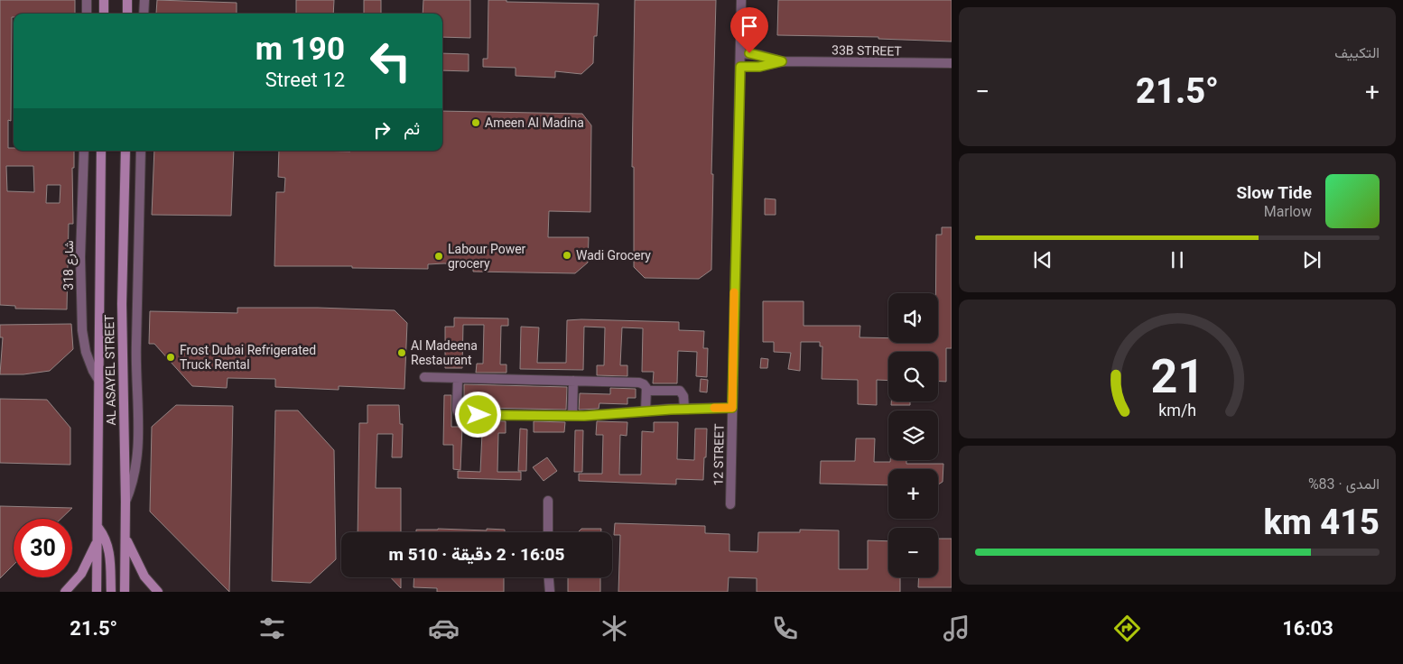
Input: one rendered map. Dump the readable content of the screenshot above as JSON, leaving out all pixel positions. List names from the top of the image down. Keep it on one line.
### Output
{"streets":{"main road":["AL ASAYEL STREET"],"street":["33B STREET","شارع 318","12 STREET"]},"crossings":[["33B STREET","12 STREET"],["شارع 318","AL ASAYEL STREET"]],"places":["Ameen Al Madina","Wadi Grocery","Labour Power grocery","Al Madeena Restaurant","Frost Dubai Refrigerated Truck Rental"],"page":{"tile":["التكييف",["المدى · 83%","415 km"]],"turn":["190 m","12 Street"],"heat":["−","21.5°","+"],"then":"ثم","song":["Slow Tide","Marlow"],"map_buttons":["+","−"],"limit":"30","trip":"16:05 · 2 دقيقة · 510 m","tabs":["16:03","21.5°"],"gauge":["21","km/h"]}}
